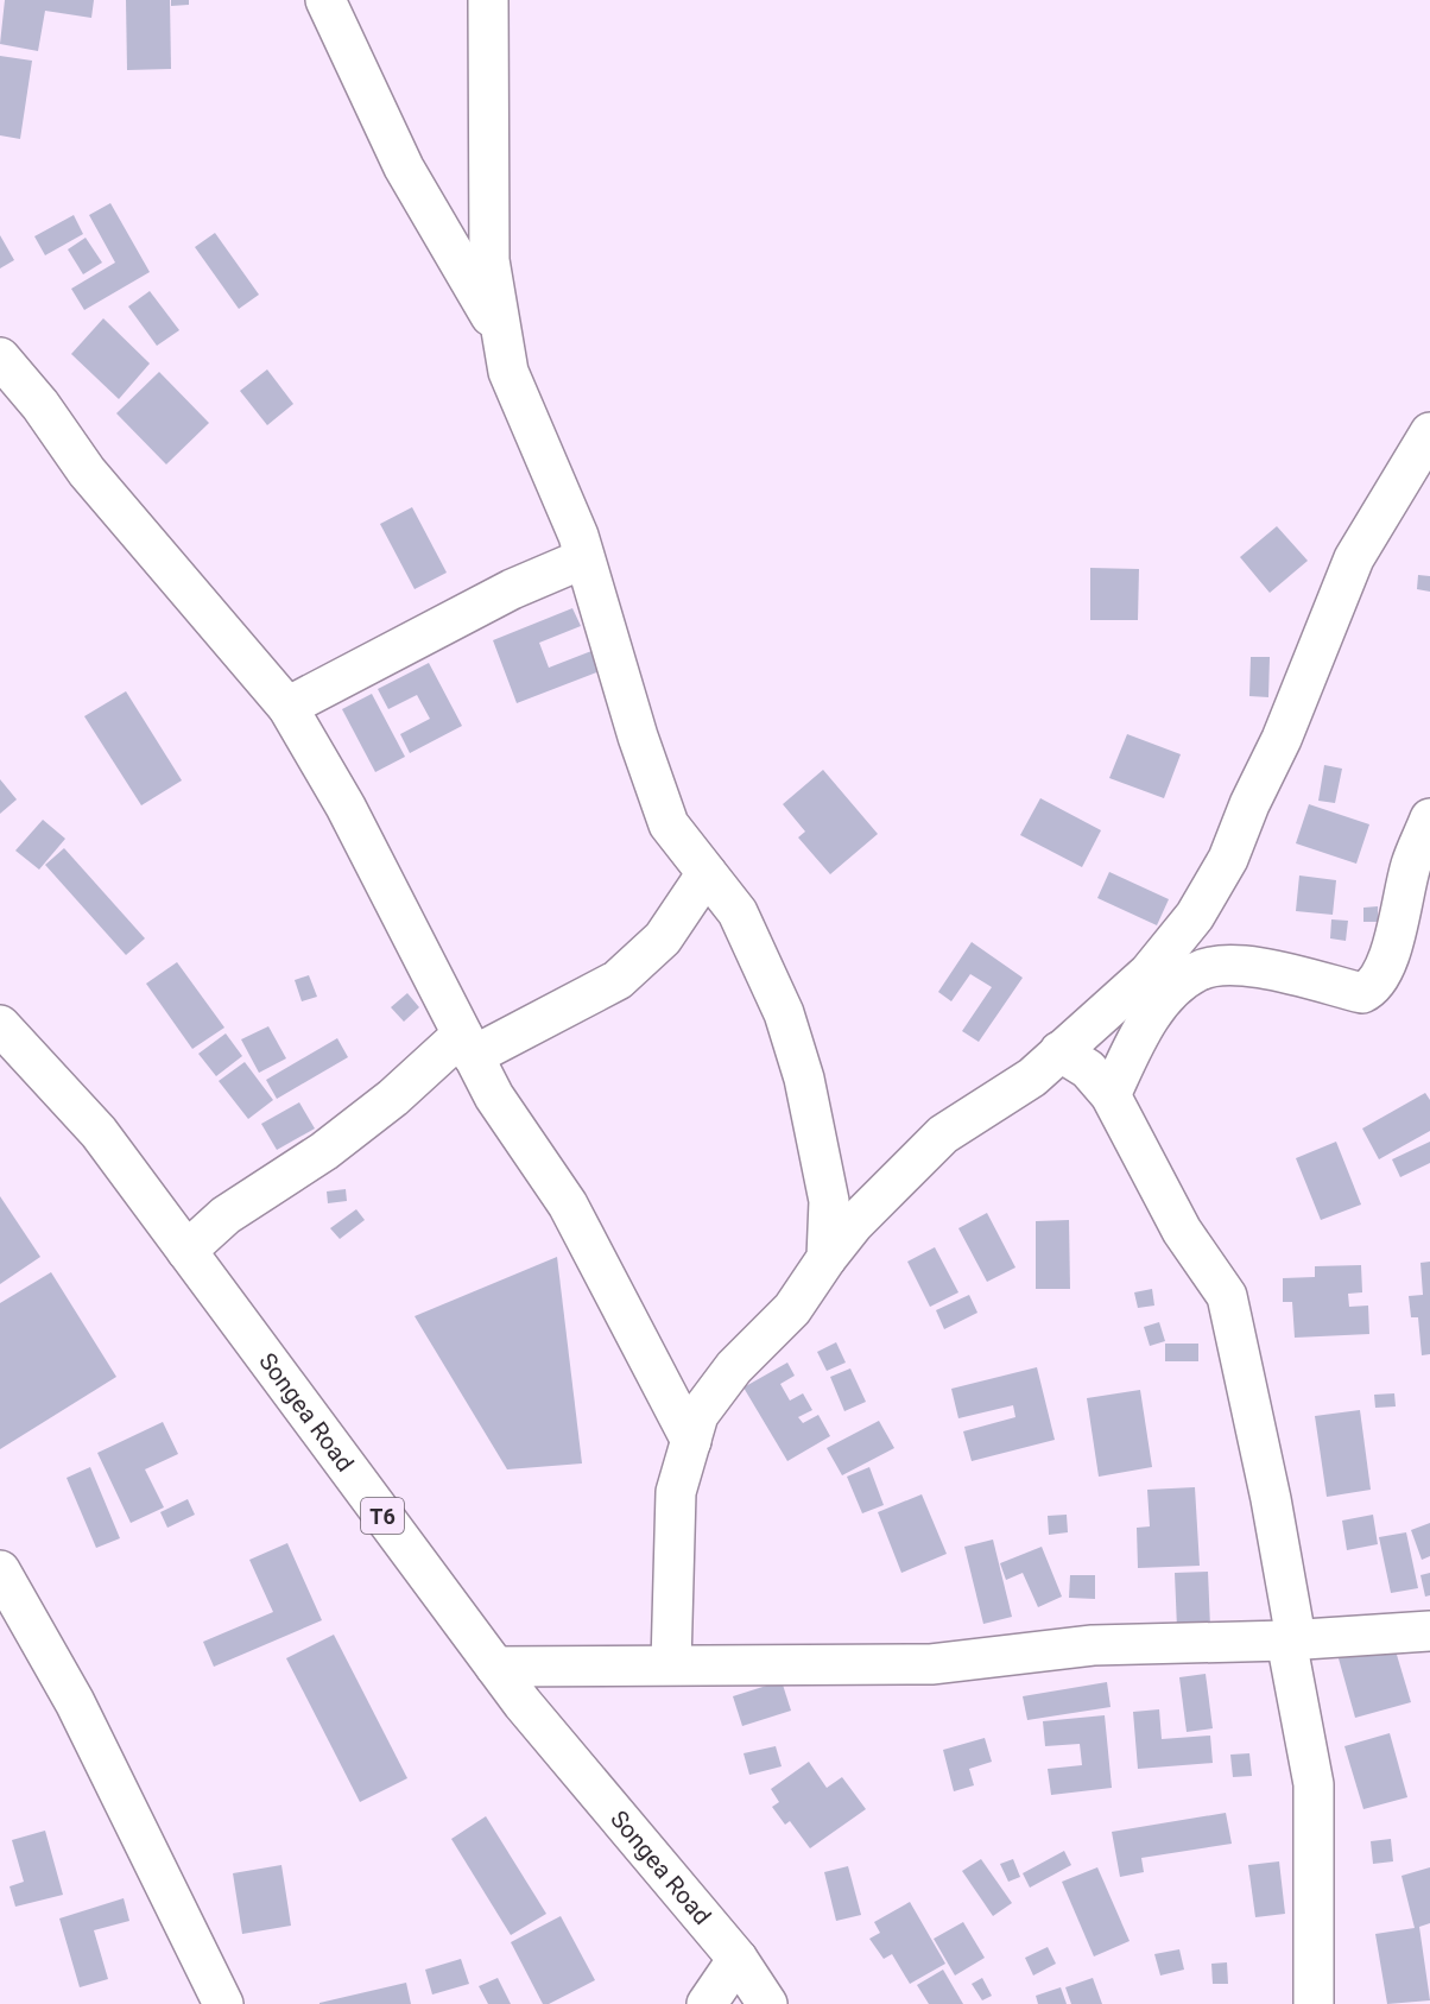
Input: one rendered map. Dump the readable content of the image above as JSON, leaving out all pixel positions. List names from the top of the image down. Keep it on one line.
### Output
{"streets":{"main road":["Songea Road","T6"]}}
